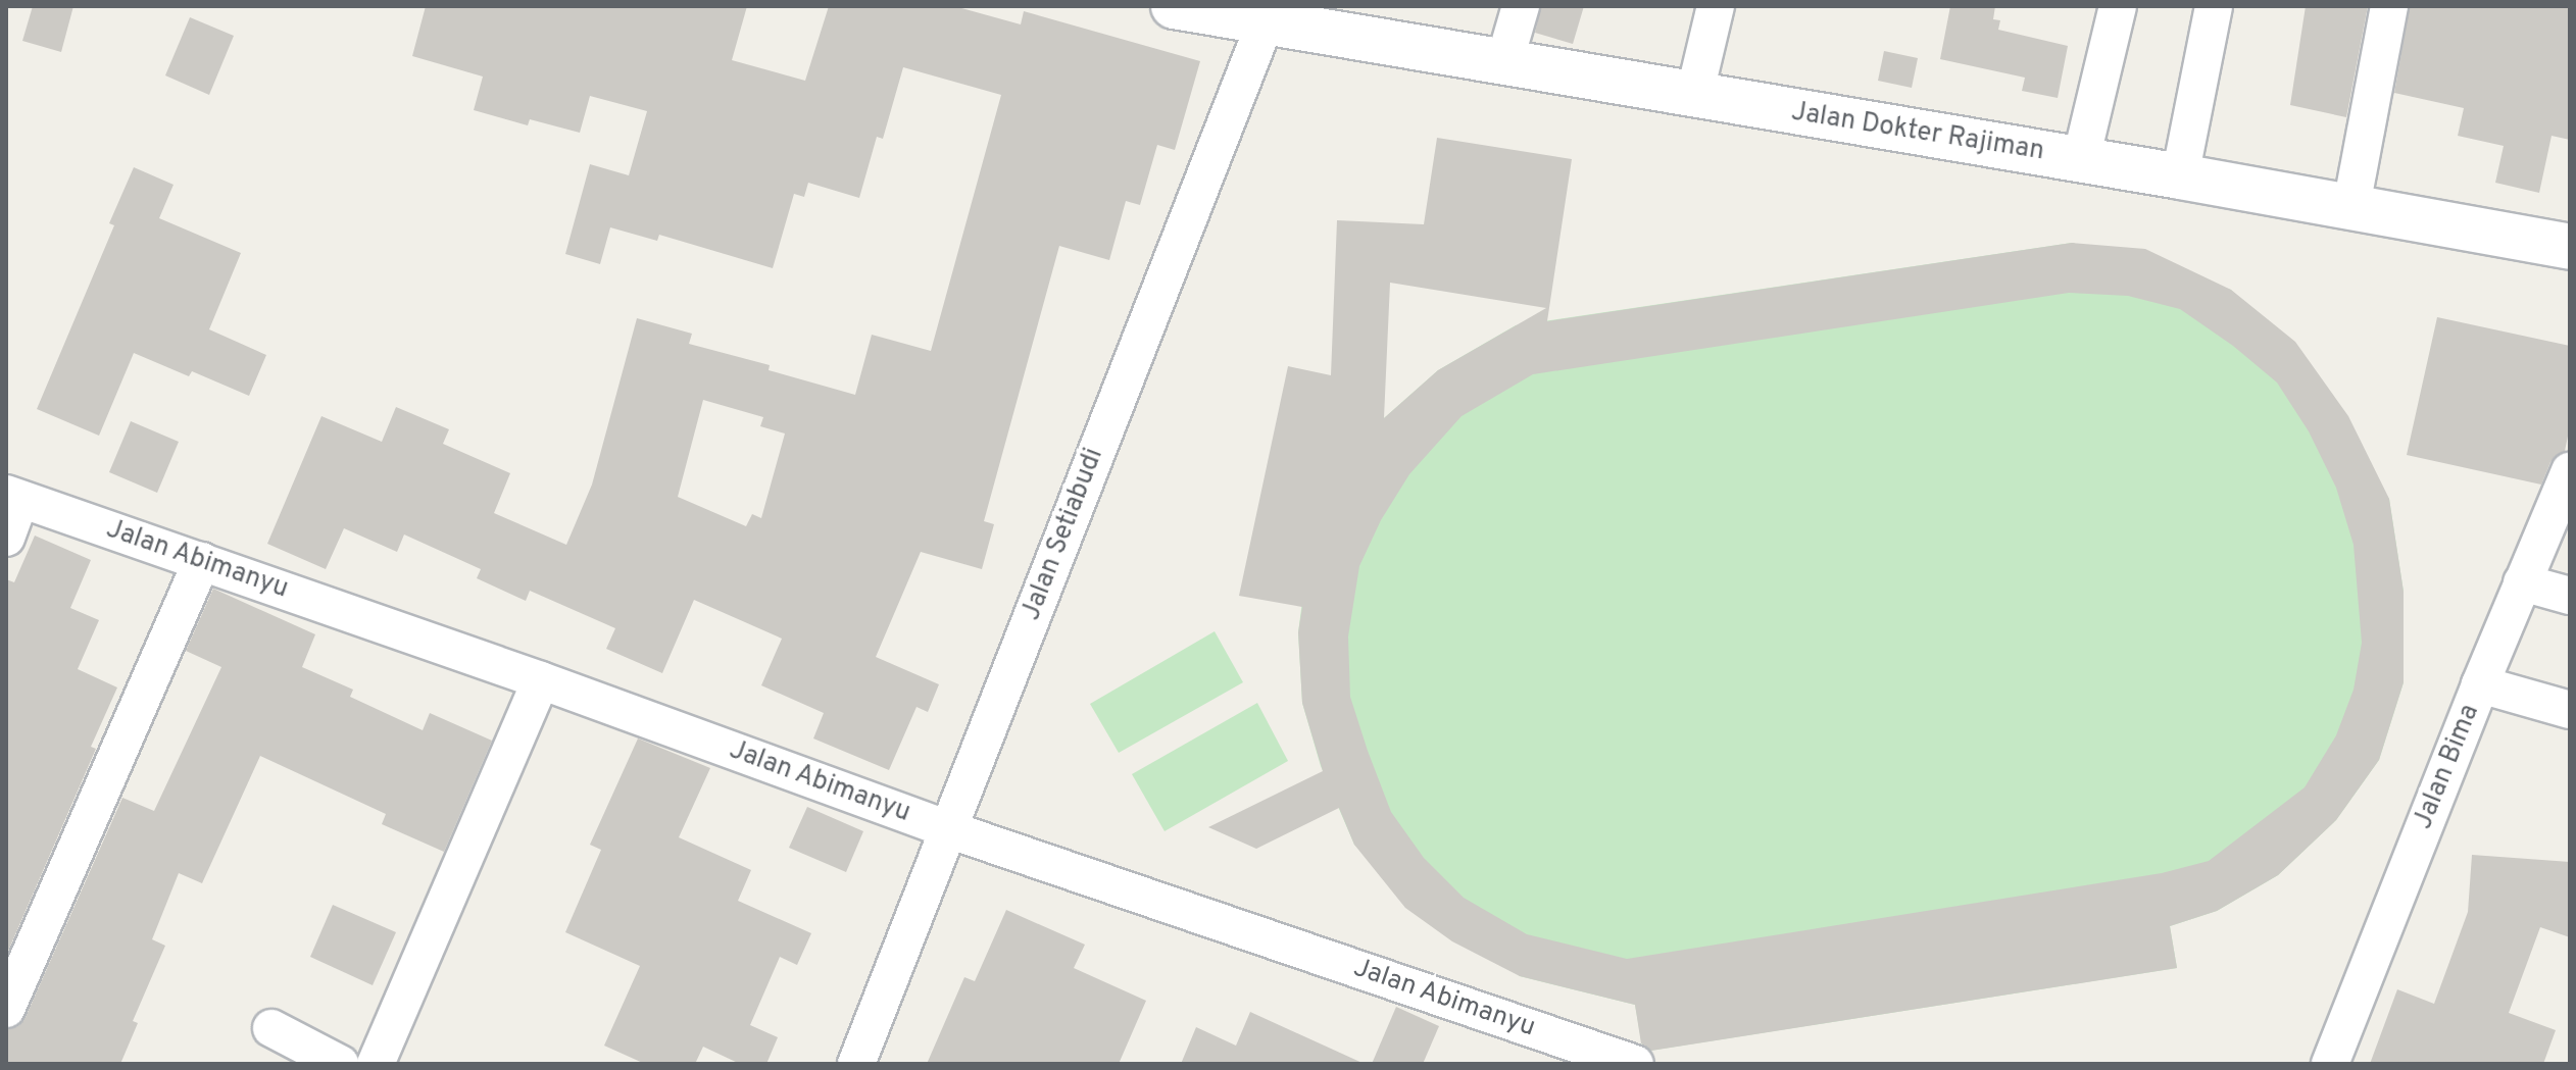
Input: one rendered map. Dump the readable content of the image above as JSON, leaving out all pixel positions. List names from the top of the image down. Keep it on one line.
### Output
{"streets":{"street":["Jalan Dokter Rajiman","Jalan Setiabudi","Jalan Abimanyu","Jalan Bima"]},"crossings":[["Jalan Dokter Rajiman","Jalan Setiabudi"],["Jalan Setiabudi","Jalan Abimanyu"]]}
